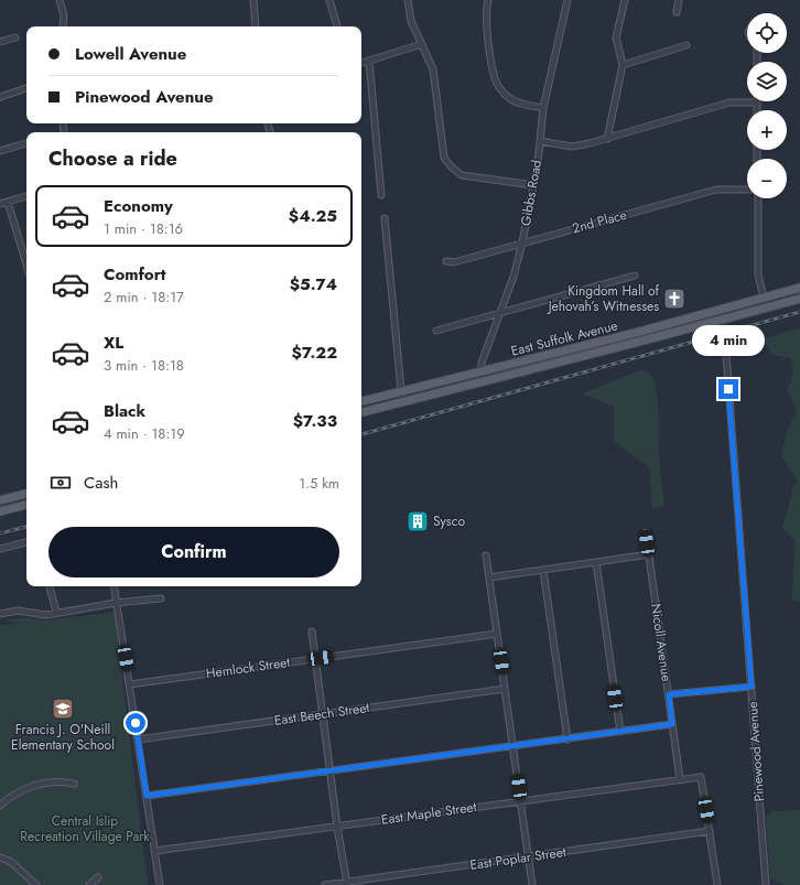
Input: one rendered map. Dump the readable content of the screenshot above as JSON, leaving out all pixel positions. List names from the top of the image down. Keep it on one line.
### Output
{"streets":{"main road":["East Suffolk Avenue"],"street":["Gibbs Road","2nd Place","Nicoll Avenue","Hemlock Street","East Beech Street","Pinewood Avenue","East Maple Street","East Poplar Street"]},"crossings":[["Gibbs Road","2nd Place"],["Gibbs Road","East Suffolk Avenue"],["Nicoll Avenue","East Maple Street"],["East Maple Street","East Poplar Street"]],"parks":["Central Islip Recreation Village Park"],"places":{"church":["Kingdom Hall of Jehovah’s Witnesses"],"building":["Sysco"],"school or university":["Francis J. O'Neill Elementary School"]},"page":{"map_buttons":["+","−"],"banner":["Lowell Avenue","Pinewood Avenue"],"heading":"Choose a ride","list":[{"name":"Economy","note":"1 min · 18:16","value":"$4.25"},{"name":"Comfort","note":"2 min · 18:17","value":"$5.74"},{"name":"XL","note":"3 min · 18:18","value":"$7.22"},{"name":"Black","note":"4 min · 18:19","value":"$7.33"}],"bubble":"4 min","pay":["Cash","1.5 km"],"buttons":"Confirm"}}
